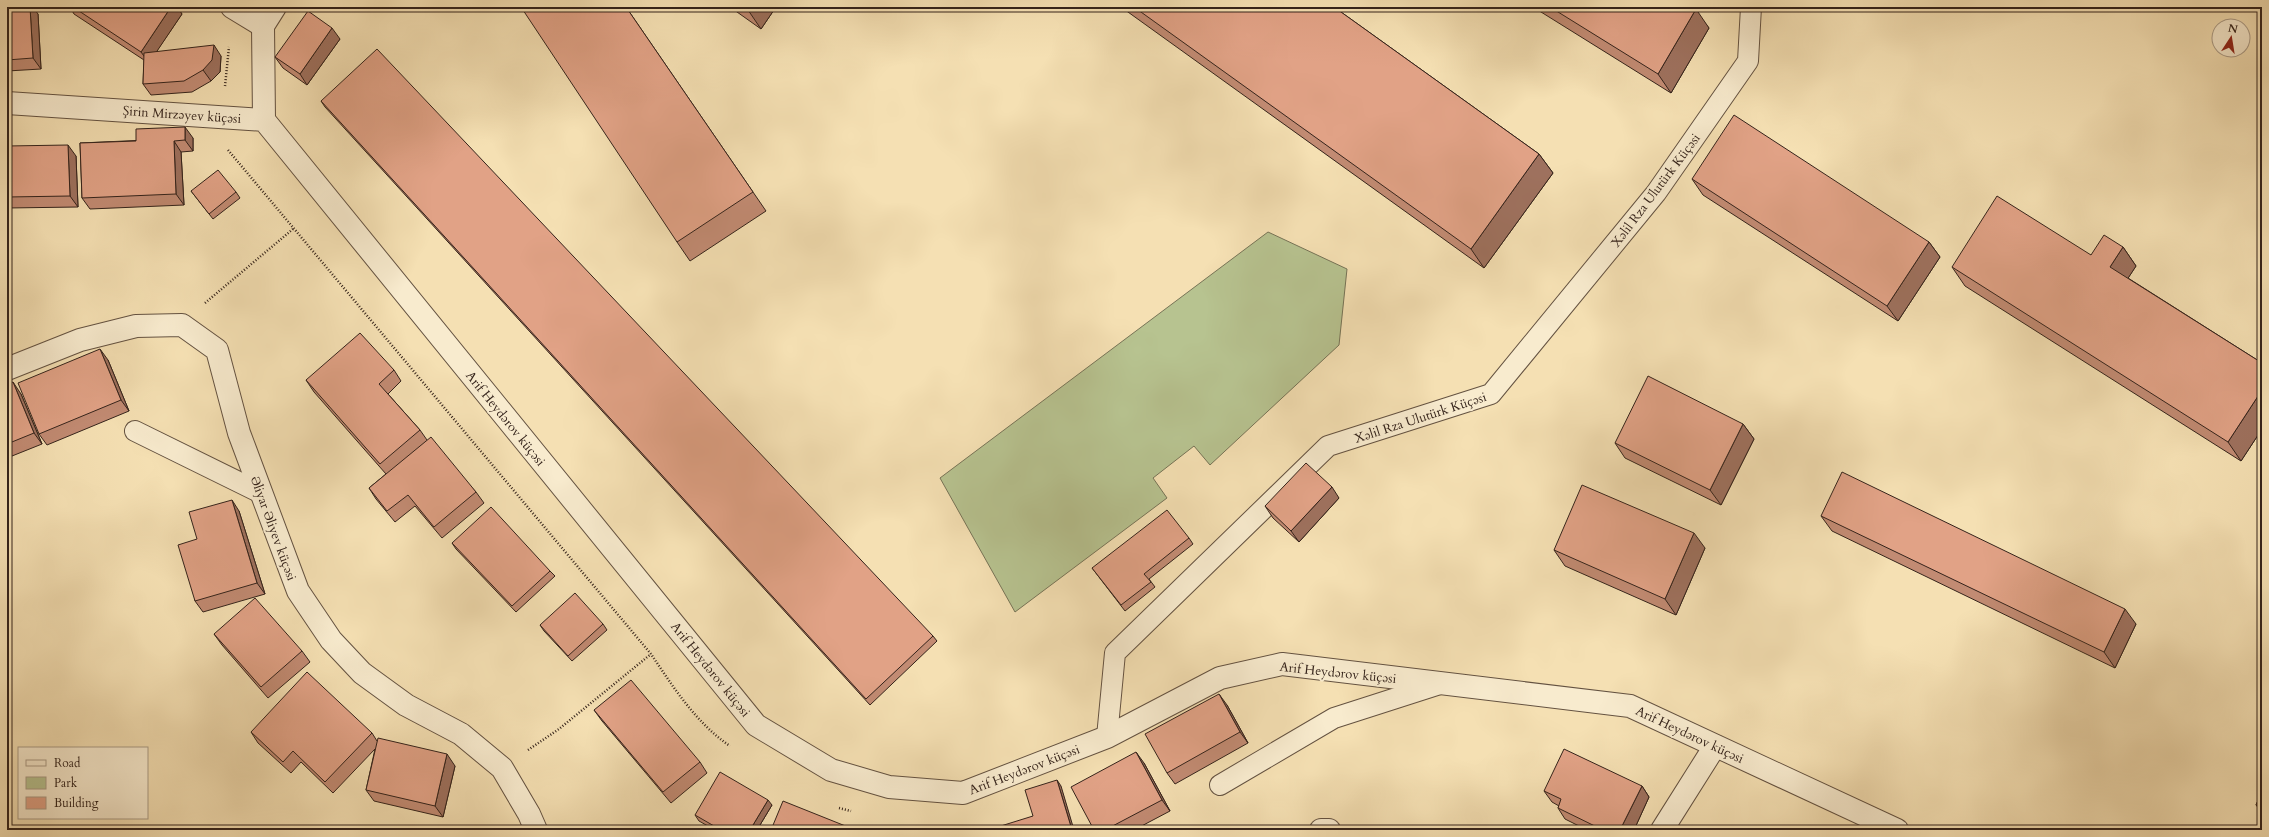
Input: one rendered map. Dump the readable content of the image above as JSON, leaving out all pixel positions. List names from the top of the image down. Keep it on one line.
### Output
{"streets":{"street":["Şirin Mirzəyev küçəsi","Arif Heydərov küçəsi","Əliyar Əliyev küçəsi"],"lane":["Xəlil Rza Ulutürk Küçəsi"]},"crossings":[["Şirin Mirzəyev küçəsi","Arif Heydərov küçəsi"],["Xəlil Rza Ulutürk Küçəsi","Arif Heydərov küçəsi"]],"legend":["Road","Park","Building"],"north":"top"}
